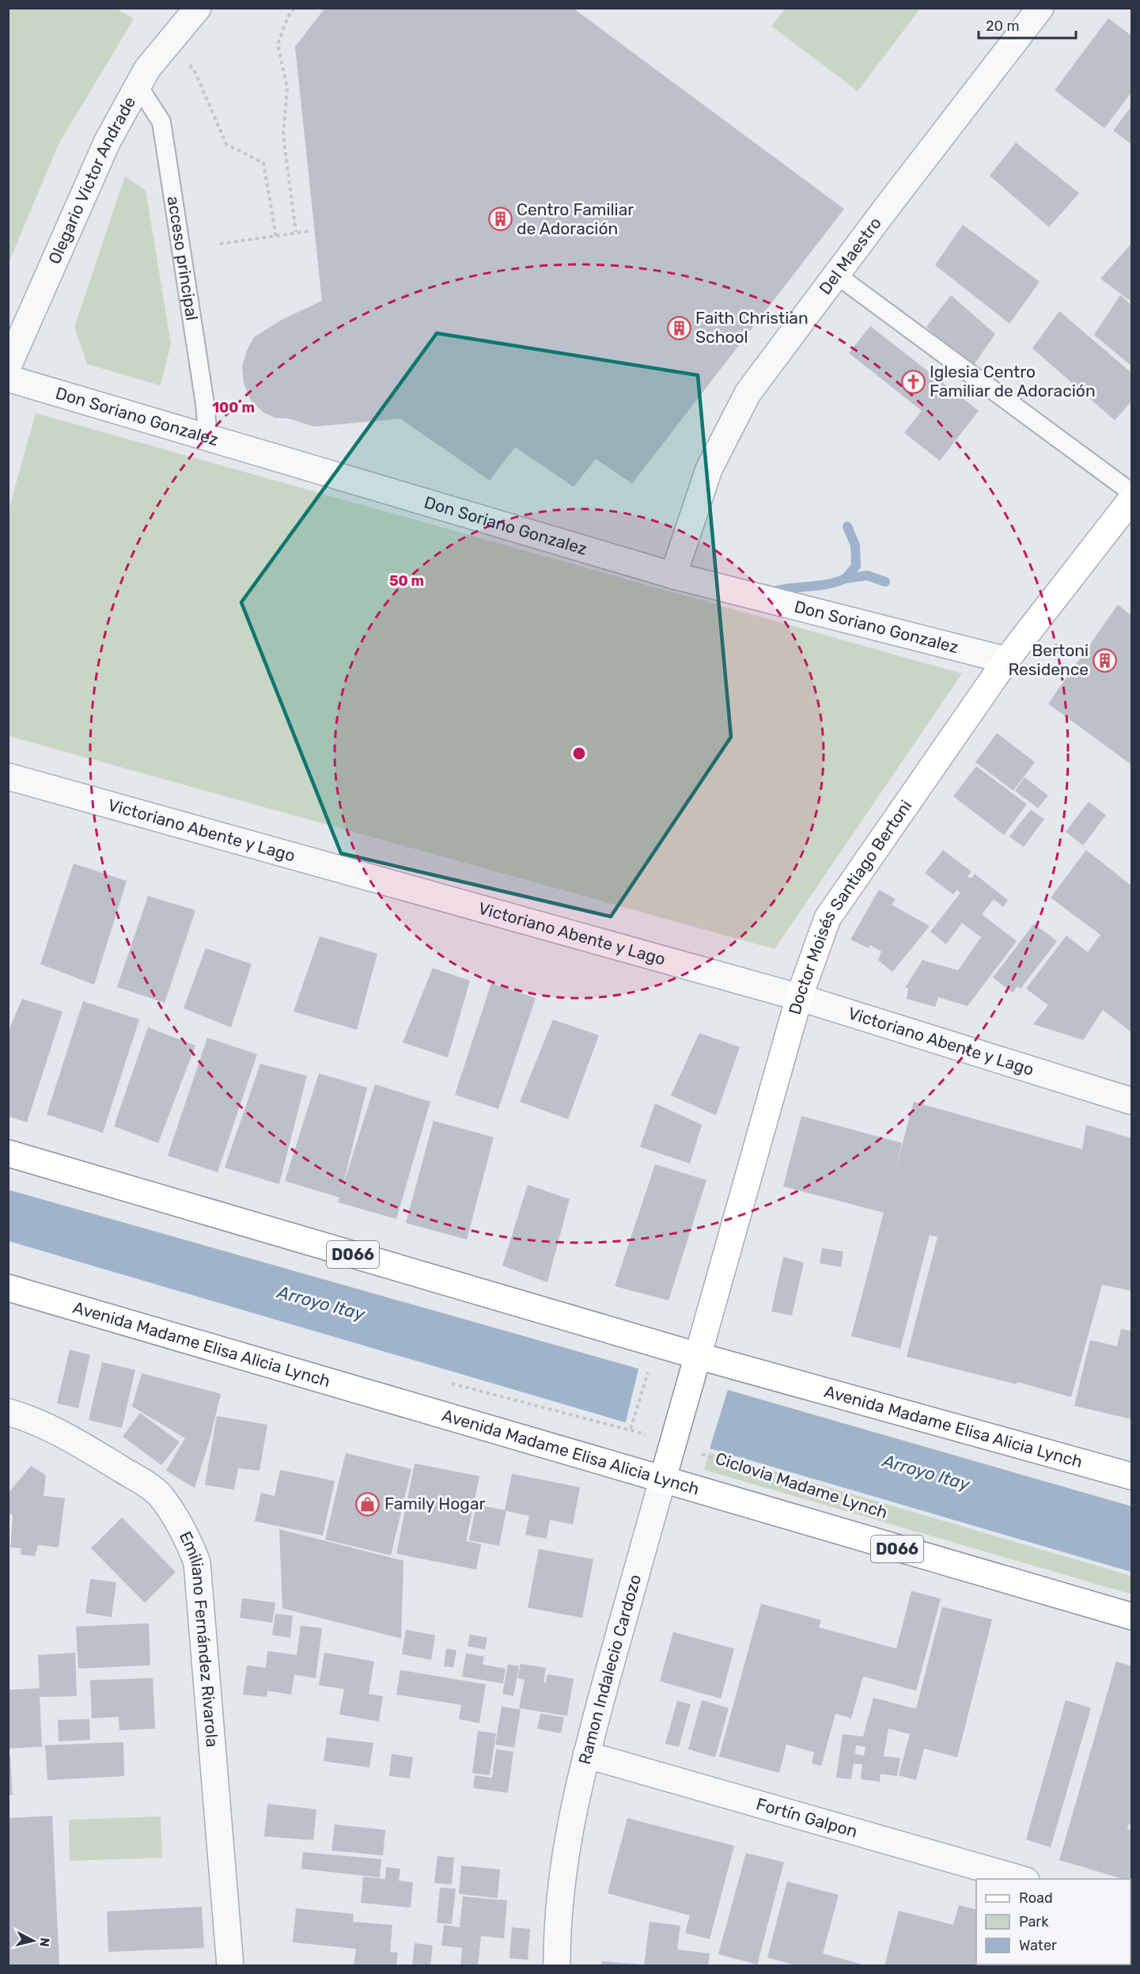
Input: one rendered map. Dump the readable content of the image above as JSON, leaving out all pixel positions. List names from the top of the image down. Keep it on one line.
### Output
{"streets":{"main road":["Doctor Moisés Santiago Bertoni","D066","Avenida Madame Elisa Alicia Lynch","Ramon Indalecio Cardozo"],"street":["Olegario Victor Andrade","Del Maestro","Don Soriano Gonzalez","Victoriano Abente y Lago","Emiliano Fernández Rivarola","Fortín Galpon"],"lane":["acceso principal"],"path":["Ciclovia Madame Lynch"]},"crossings":[["Olegario Victor Andrade","acceso principal"],["Del Maestro","Don Soriano Gonzalez"],["acceso principal","Don Soriano Gonzalez"],["Don Soriano Gonzalez","Doctor Moisés Santiago Bertoni"],["Victoriano Abente y Lago","Doctor Moisés Santiago Bertoni"],["Doctor Moisés Santiago Bertoni","Avenida Madame Elisa Alicia Lynch"],["Doctor Moisés Santiago Bertoni","Ramon Indalecio Cardozo"],["Avenida Madame Elisa Alicia Lynch","Ramon Indalecio Cardozo"],["Ramon Indalecio Cardozo","Fortín Galpon"]],"water":["Arroyo Itay"],"places":{"building":["Centro Familiar de Adoración","Faith Christian School","Bertoni Residence"],"church":["Iglesia Centro Familiar de Adoración"],"shop":["Family Hogar"]},"legend":["Road","Park","Water"],"scale_bar":"20 m","north":"right","rings":["100 m","50 m"]}
